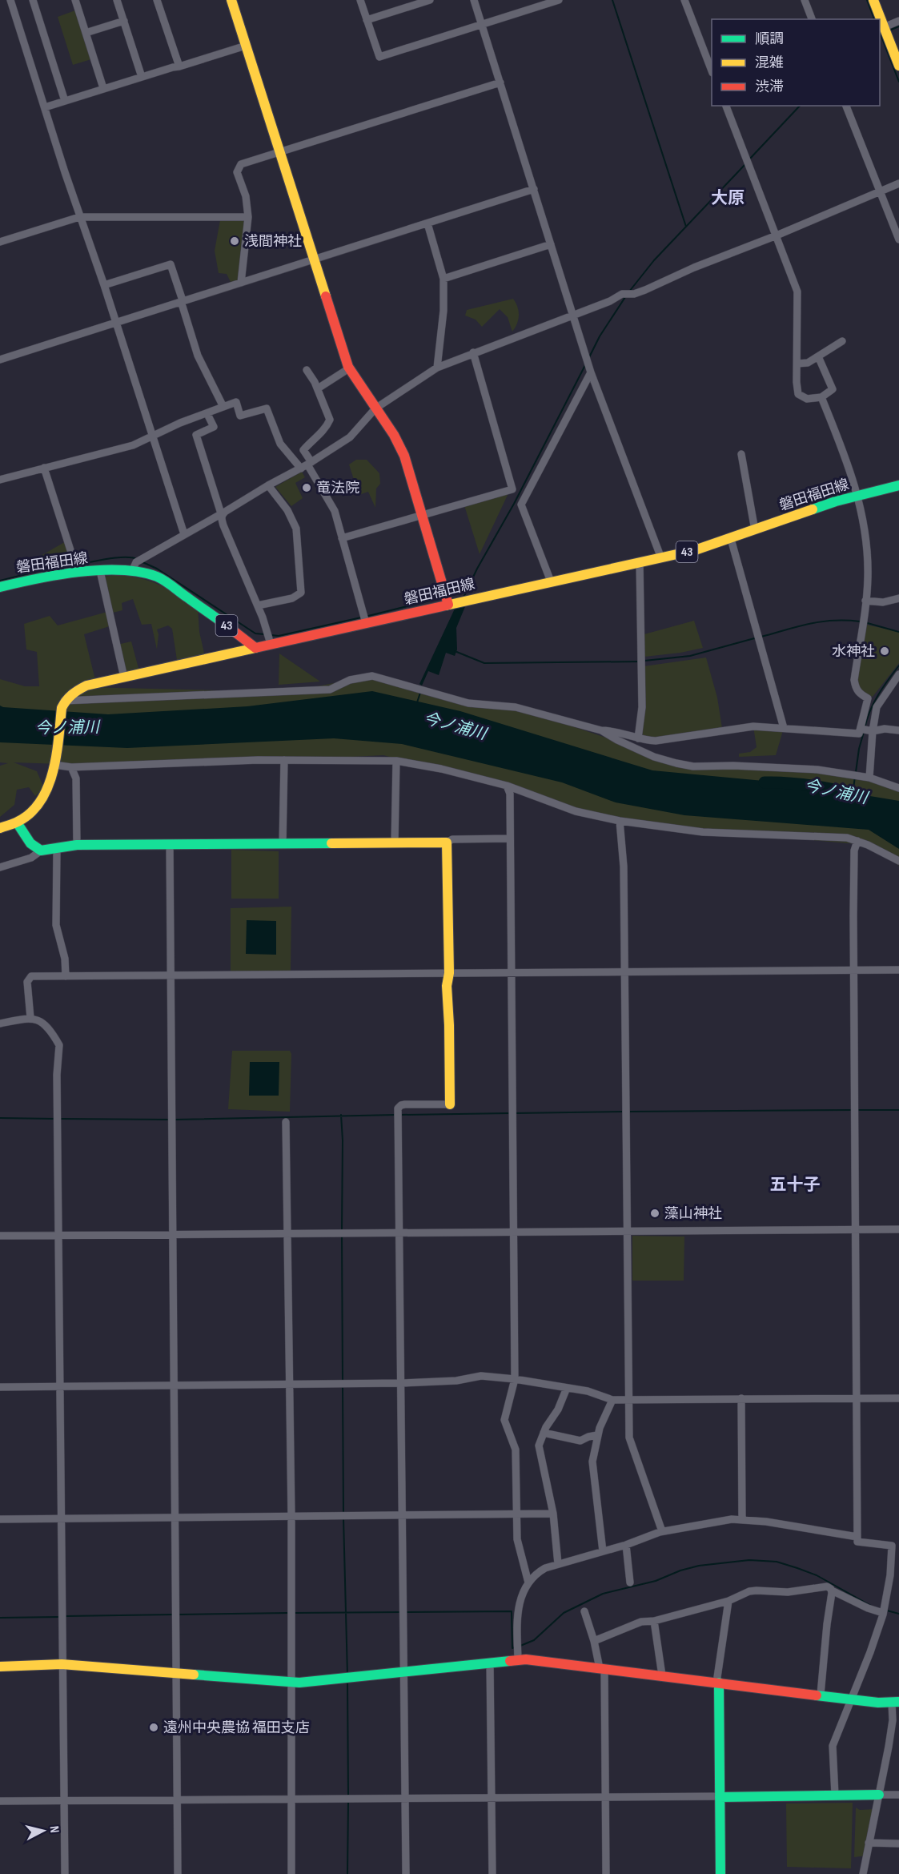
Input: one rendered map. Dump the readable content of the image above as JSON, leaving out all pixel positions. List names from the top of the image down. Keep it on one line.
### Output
{"streets":{"street":["磐田福田線","43"]},"districts":["大原","五十子"],"water":["今ノ浦川"],"places":["浅間神社","竜法院","水神社","藻山神社","遠州中央農協 福田支店"],"legend":["順調","混雑","渋滞"],"north":"right"}
